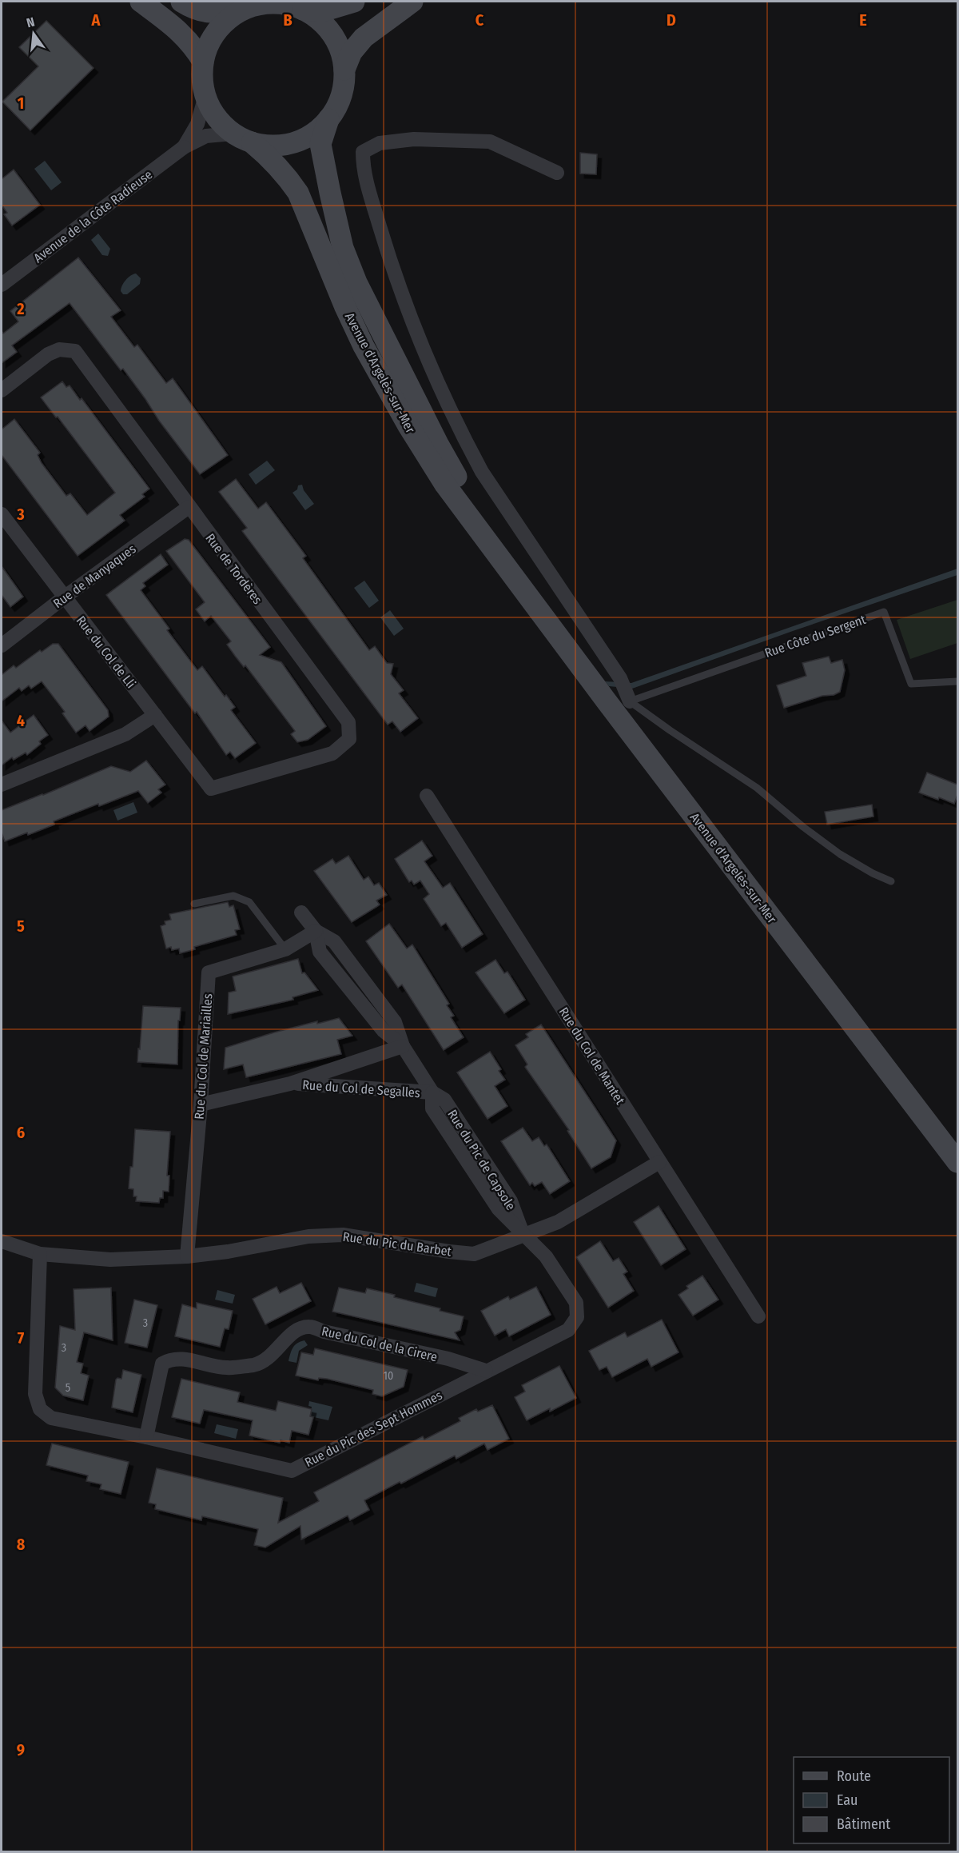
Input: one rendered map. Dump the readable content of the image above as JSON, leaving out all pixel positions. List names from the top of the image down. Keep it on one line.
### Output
{"streets":{"main road":["Avenue d'Argelès-sur-Mer"],"street":["Avenue de la Côte Radieuse","Rue de Tordères","Rue de Manyaques","Rue du Col de Lli","Rue du Col de Mantet","Rue du Col de Mariailles","Rue du Col de Segalles","Rue du Pic de Capsole","Rue du Pic du Barbet","Rue du Col de la Cirere","Rue du Pic des Sept Hommes"],"lane":["Rue Côte du Sergent"]},"crossings":[["Avenue de la Côte Radieuse","Avenue d'Argelès-sur-Mer"],["Avenue d'Argelès-sur-Mer","Rue Côte du Sergent"],["Rue de Tordères","Rue de Manyaques"],["Rue de Tordères","Rue du Col de Lli"],["Rue de Manyaques","Rue du Col de Lli"],["Rue du Col de Mantet","Rue du Pic du Barbet"],["Rue du Col de Mariailles","Rue du Col de Segalles"],["Rue du Col de Mariailles","Rue du Pic de Capsole"],["Rue du Col de Mariailles","Rue du Pic du Barbet"],["Rue du Col de Segalles","Rue du Pic de Capsole"],["Rue du Pic de Capsole","Rue du Pic du Barbet"],["Rue du Pic de Capsole","Rue du Pic des Sept Hommes"],["Rue du Pic du Barbet","Rue du Pic des Sept Hommes"],["Rue du Col de la Cirere","Rue du Pic des Sept Hommes"]],"house_numbers":["3","3","10","5"],"legend":["Route","Eau","Bâtiment"],"north":"top","grid":{"columns":["A","B","C","D","E"],"rows":["1","2","3","4","5","6","7","8","9"]}}
